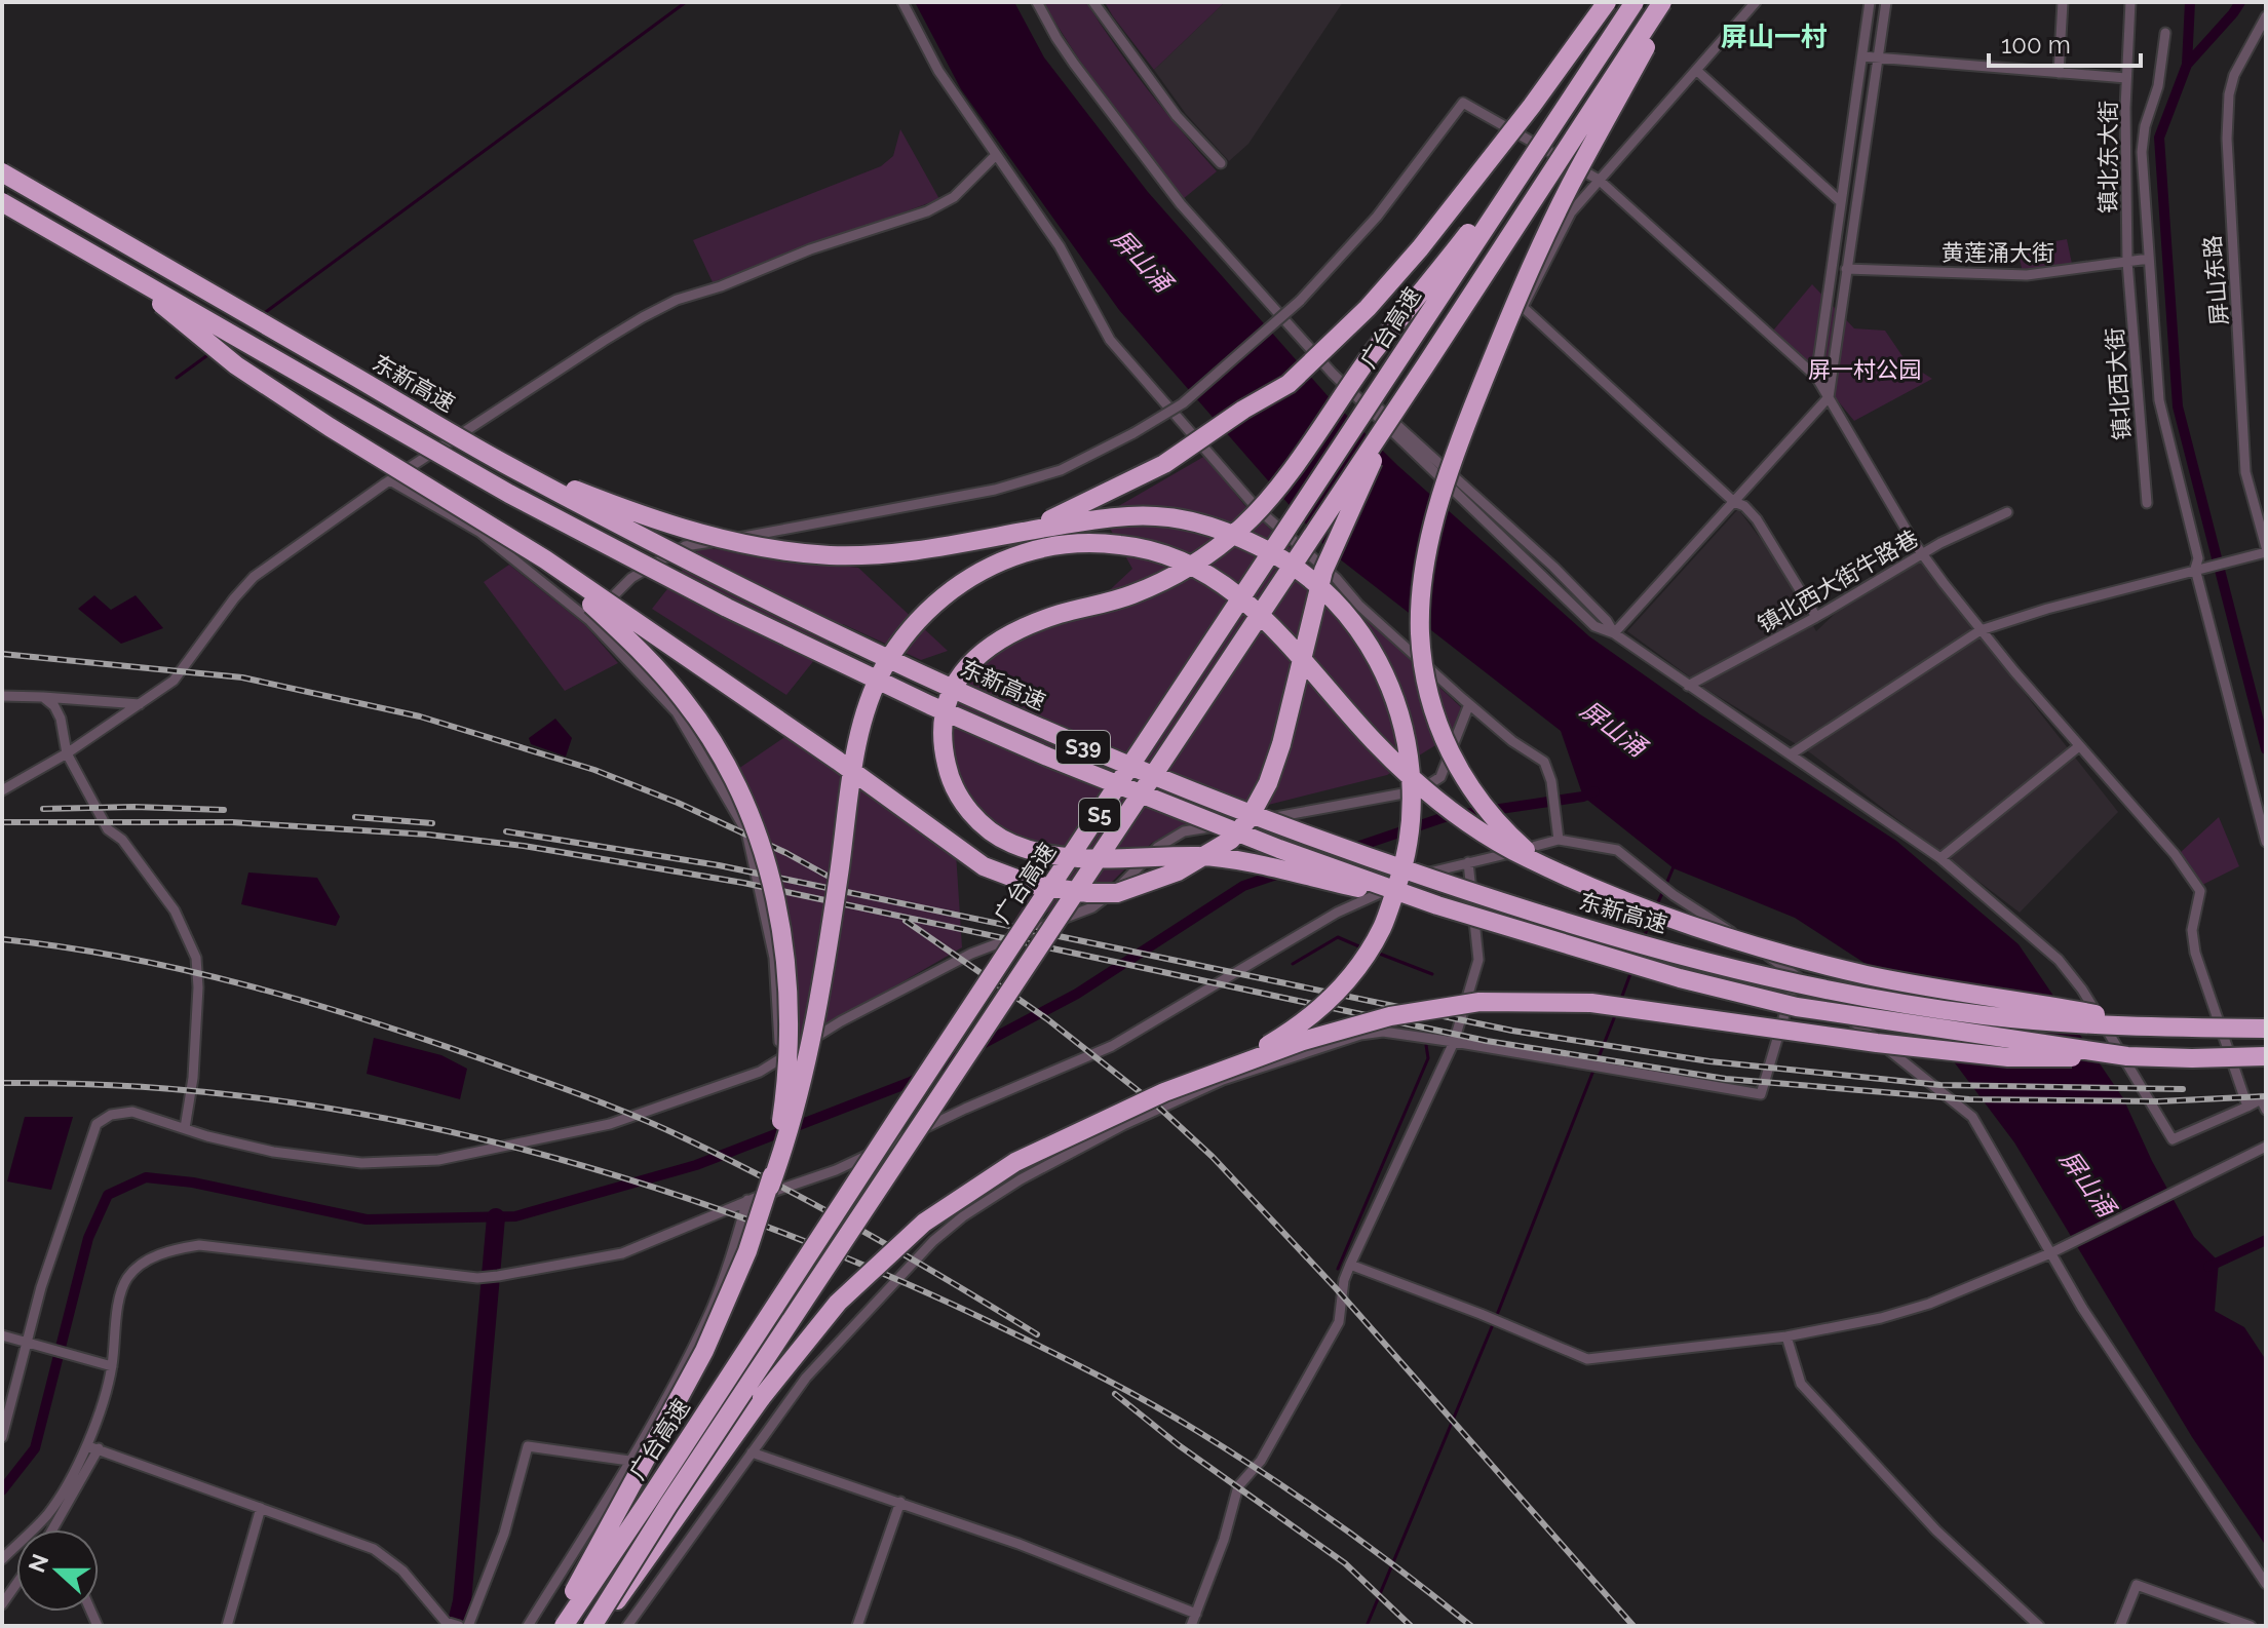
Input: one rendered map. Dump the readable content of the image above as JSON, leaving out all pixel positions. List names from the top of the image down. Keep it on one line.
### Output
{"streets":{"highway":["广台高速","东新高速","S39","S5"],"street":["镇北东大街","黄莲涌大街","屏山东路","镇北西大街","镇北西大街牛路巷"]},"crossings":[["镇北东大街","黄莲涌大街"],["镇北东大街","镇北西大街"],["黄莲涌大街","镇北西大街"]],"districts":["屏山一村"],"water":["屏山涌"],"parks":["屏一村公园"],"scale_bar":"100 m","north":"left"}
